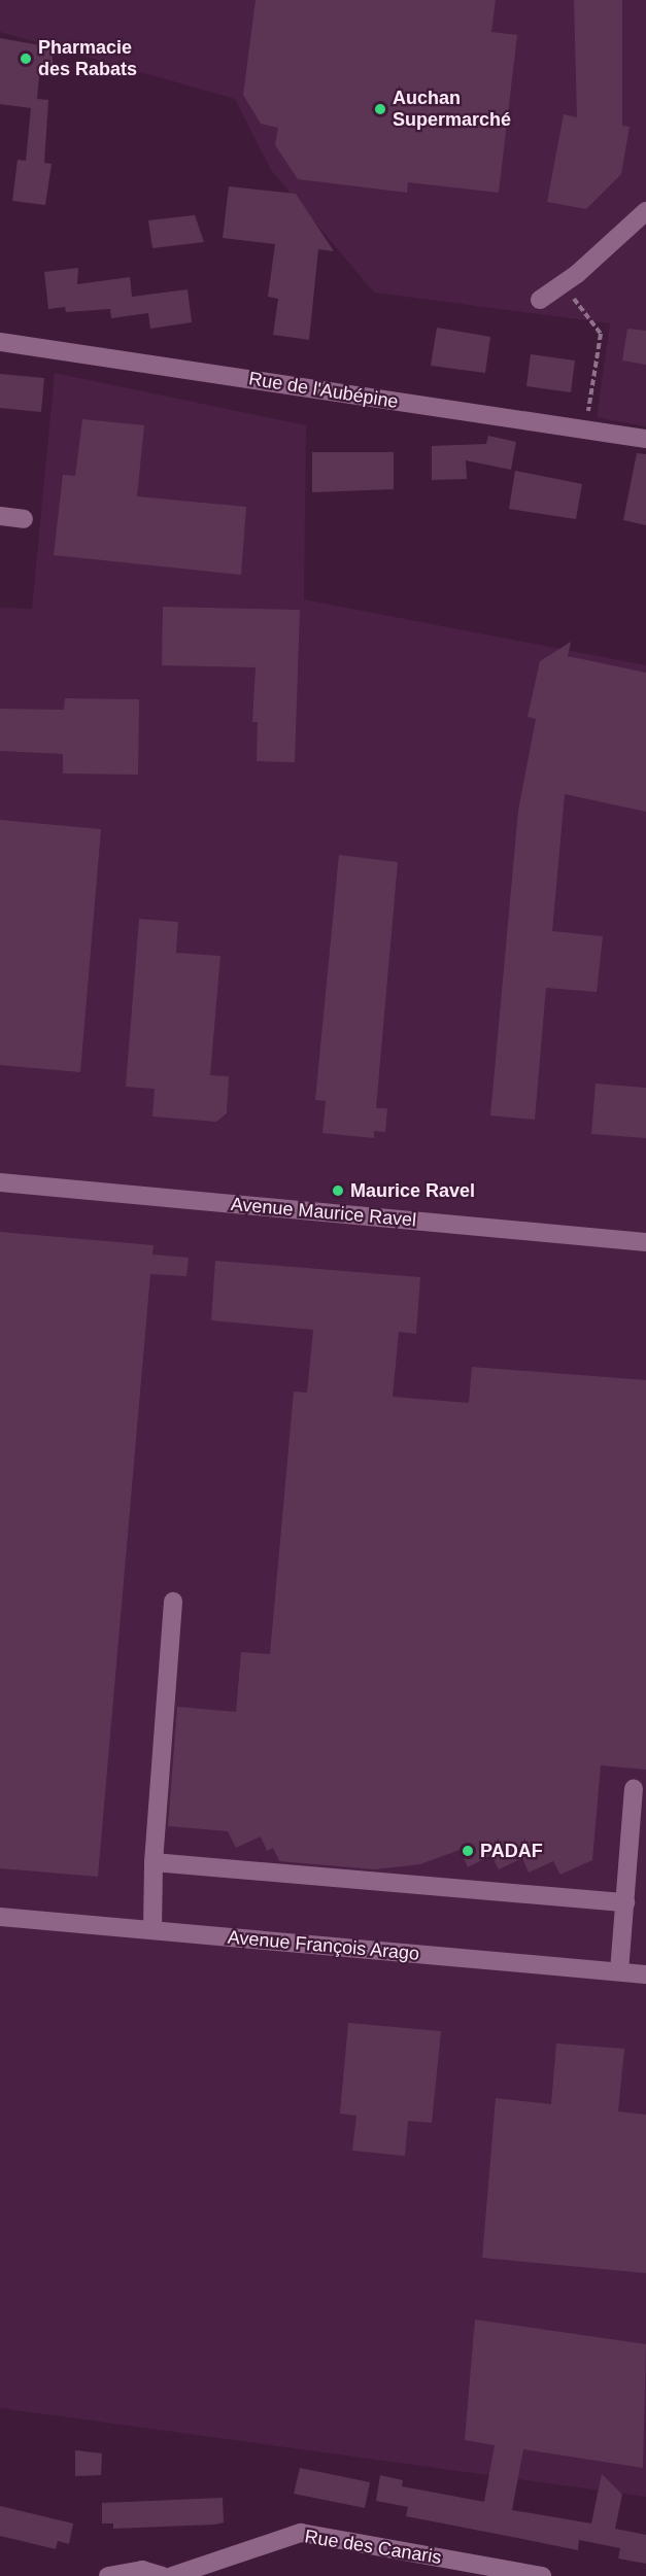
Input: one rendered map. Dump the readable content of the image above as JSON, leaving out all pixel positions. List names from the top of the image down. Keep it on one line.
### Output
{"streets":{"street":["Rue de l'Aubépine","Avenue Maurice Ravel","Avenue François Arago","Rue des Canaris"]},"places":["Pharmacie des Rabats","Auchan Supermarché","Maurice Ravel","PADAF"]}
